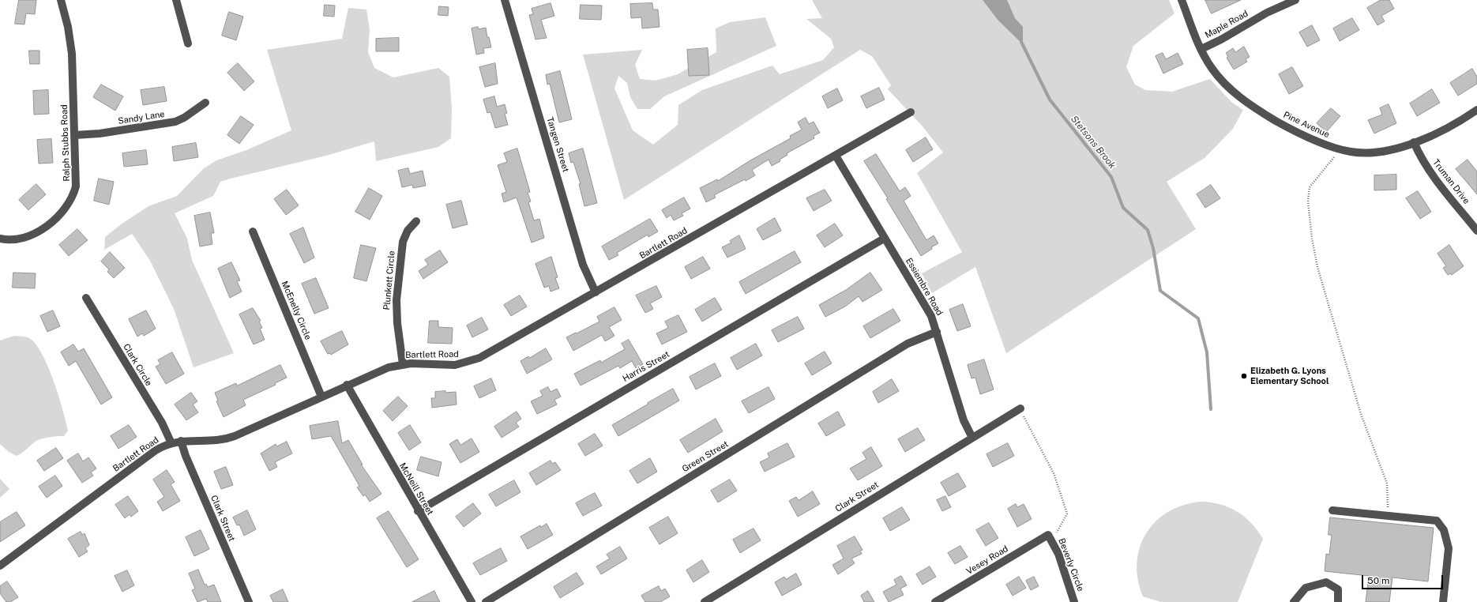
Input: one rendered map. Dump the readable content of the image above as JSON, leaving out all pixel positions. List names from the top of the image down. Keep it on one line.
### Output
{"streets":{"street":["Maple Road","Sandy Lane","Pine Avenue","Ralph Stubbs Road","Tangen Street","Truman Drive","Bartlett Road","Plunkett Circle","Essiembre Road","McEnelly Circle","Clark Circle","Harris Street","Green Street","McNeill Street","Clark Street","Vesey Road","Beverly Circle"]},"crossings":[["Maple Road","Pine Avenue"],["Sandy Lane","Ralph Stubbs Road"],["Pine Avenue","Truman Drive"],["Tangen Street","Bartlett Road"],["Bartlett Road","Plunkett Circle"],["Bartlett Road","Essiembre Road"],["Bartlett Road","McEnelly Circle"],["Bartlett Road","Clark Circle"],["Bartlett Road","McNeill Street"],["Bartlett Road","Clark Street"],["Essiembre Road","Harris Street"],["Essiembre Road","Green Street"],["Essiembre Road","Clark Street"],["Harris Street","McNeill Street"],["Vesey Road","Beverly Circle"]],"water":["Stetsons Brook"],"places":["Elizabeth G. Lyons Elementary School"],"scale_bar":"50 m"}
